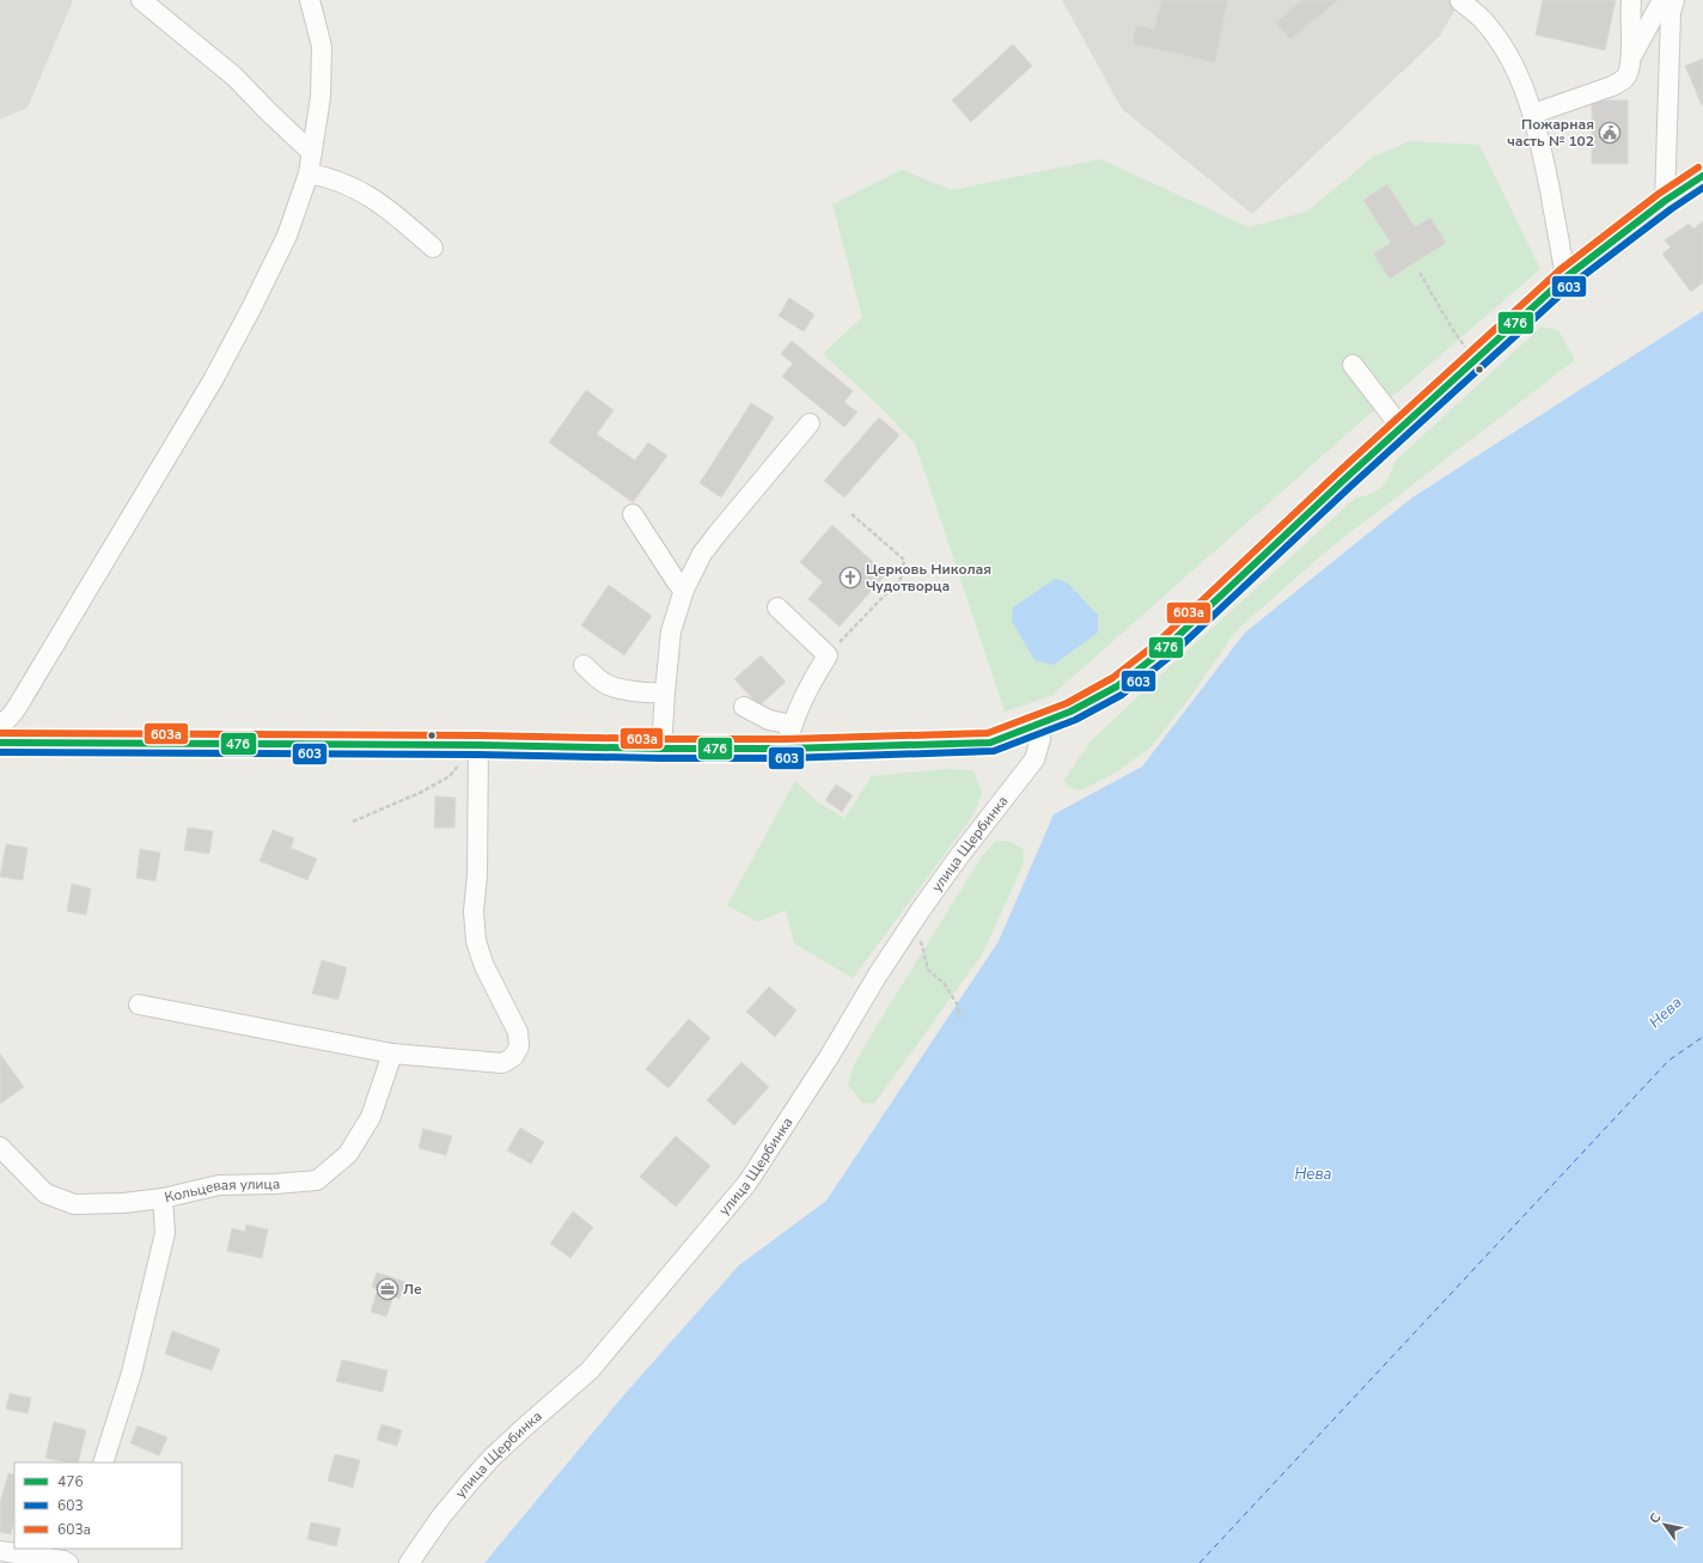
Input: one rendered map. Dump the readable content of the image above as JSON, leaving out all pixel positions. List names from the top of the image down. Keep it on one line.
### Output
{"streets":{"street":["улица Щербинка","Кольцевая улица"]},"water":["Нева"],"places":{"public building":["Пожарная часть № 102"],"church":["Церковь Николая Чудотворца"],"office":["Ле"]},"lines":["transit line 603а","transit line 476","transit line 603"],"legend":["476","603","603а"],"north":"top left"}
